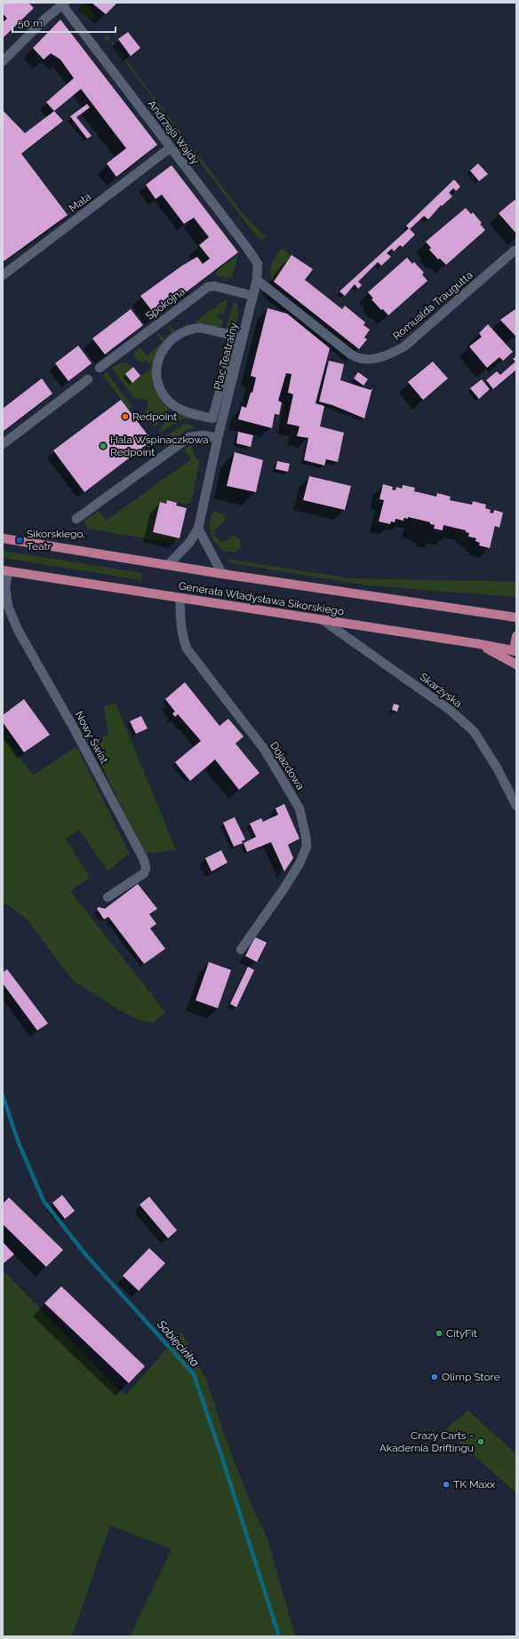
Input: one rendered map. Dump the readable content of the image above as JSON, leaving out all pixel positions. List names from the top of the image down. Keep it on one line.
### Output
{"streets":{"main road":["Generała Władysława Sikorskiego"],"street":["Andrzeja Wajdy","Mała","Spokojna","Romualda Traugutta","Plac Teatralny","Skarżyska","Nowy Świat","Dojazdowa"]},"crossings":[["Andrzeja Wajdy","Mała"],["Andrzeja Wajdy","Romualda Traugutta"],["Andrzeja Wajdy","Plac Teatralny"],["Spokojna","Plac Teatralny"],["Romualda Traugutta","Plac Teatralny"],["Plac Teatralny","Generała Władysława Sikorskiego"],["Generała Władysława Sikorskiego","Skarżyska"],["Generała Władysława Sikorskiego","Nowy Świat"],["Generała Władysława Sikorskiego","Dojazdowa"]],"water":["Sobięcinka"],"places":{"other":["Redpoint","Hala Wspinaczkowa Redpoint","CityFit","Olimp Store","Crazy Carts - Akademia Driftingu","TK Maxx"],"transit":["Sikorskiego, Teatr"]},"scale_bar":"50 m"}
